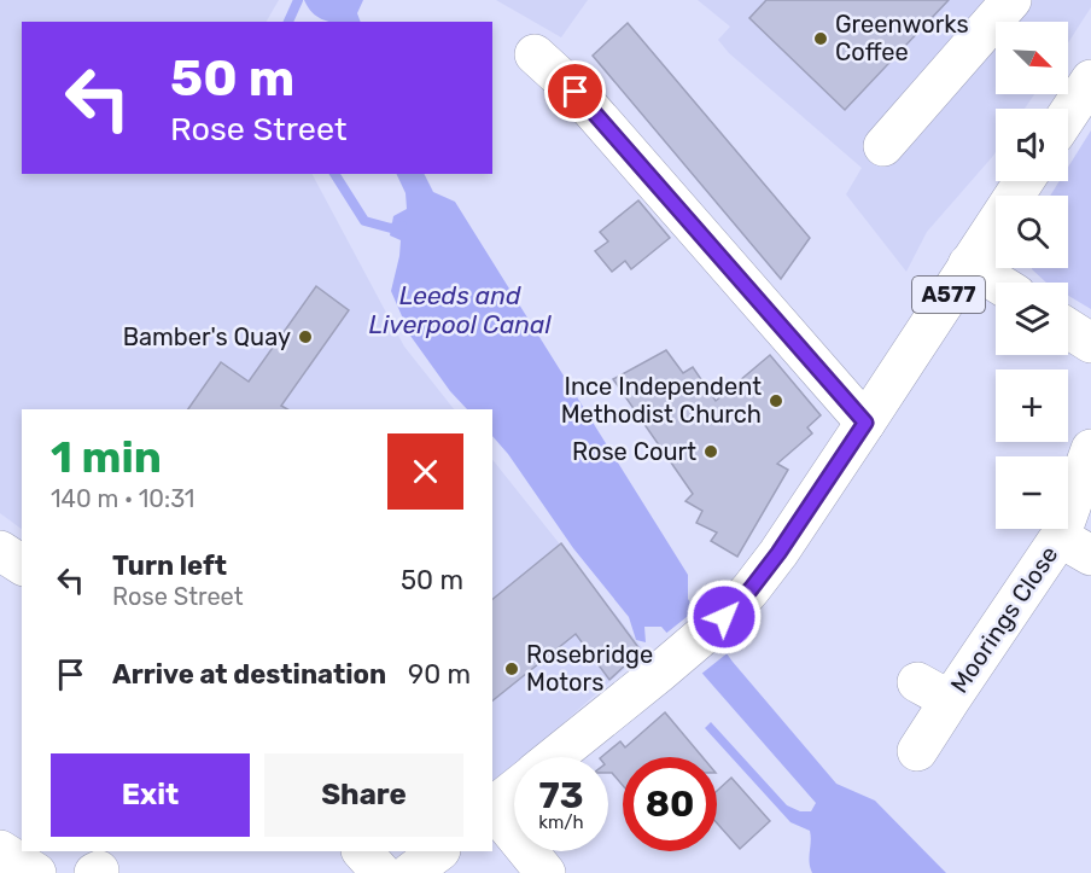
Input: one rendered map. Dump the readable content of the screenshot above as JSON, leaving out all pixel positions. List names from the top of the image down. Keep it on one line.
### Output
{"streets":{"main road":["A577","Moorings Close"]},"water":["Leeds and Liverpool Canal"],"places":["Greenworks Coffee","Bamber's Quay","Ince Independent Methodist Church","Rose Court","Rosebridge Motors"],"north":"bottom right","page":{"map_buttons":["+","−"],"turn":["50 m","Rose Street"],"heading":["1 min","140 m · 10:31"],"list":[{"name":"Turn left","note":"Rose Street","value":"50 m"},{"name":"Arrive at destination","value":"90 m"}],"buttons":["Exit","Share"],"speed":"73 km/h","limit":"80"}}
